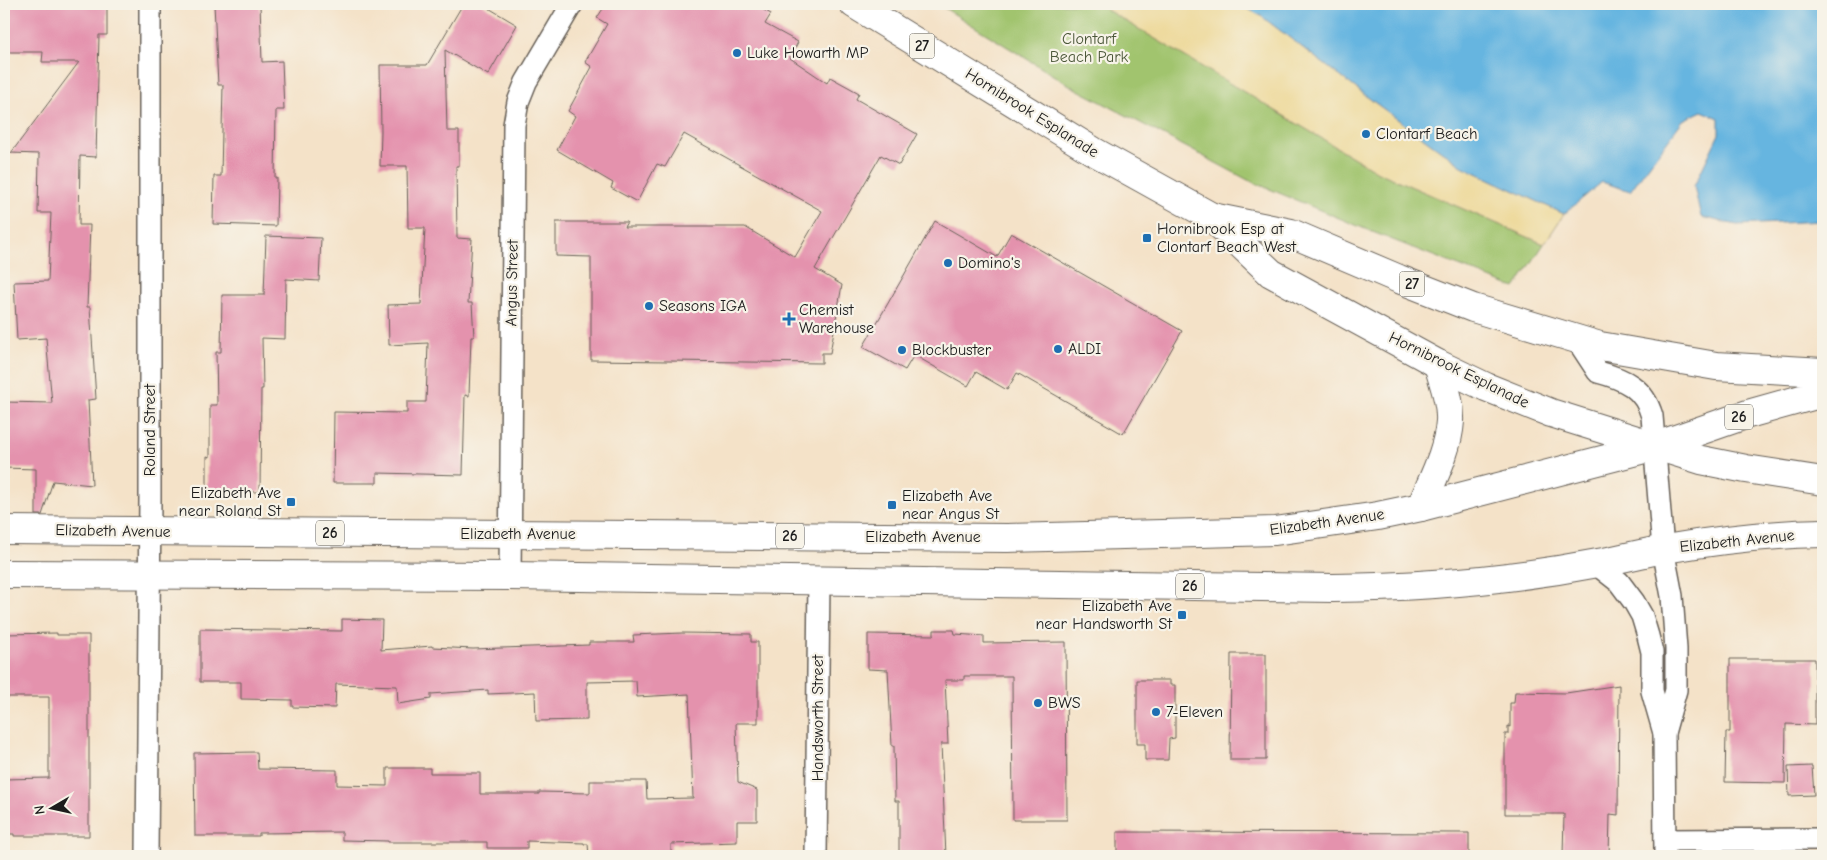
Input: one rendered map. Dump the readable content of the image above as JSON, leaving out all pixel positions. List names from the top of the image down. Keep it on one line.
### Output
{"streets":{"main road":["27","Hornibrook Esplanade","26","Elizabeth Avenue"],"street":["Angus Street","Roland Street","Handsworth Street"]},"crossings":[["Hornibrook Esplanade","Elizabeth Avenue"],["Angus Street","Elizabeth Avenue"],["Roland Street","Elizabeth Avenue"],["Elizabeth Avenue","Handsworth Street"]],"parks":["Clontarf Beach Park"],"places":{"other":["Luke Howarth MP","Clontarf Beach","Domino's","Seasons IGA","ALDI","Blockbuster","BWS","7-Eleven"],"transit":["Hornibrook Esp at Clontarf Beach West","Elizabeth Ave near Roland St","Elizabeth Ave near Angus St","Elizabeth Ave near Handsworth St"],"health":["Chemist Warehouse"]},"north":"left"}
